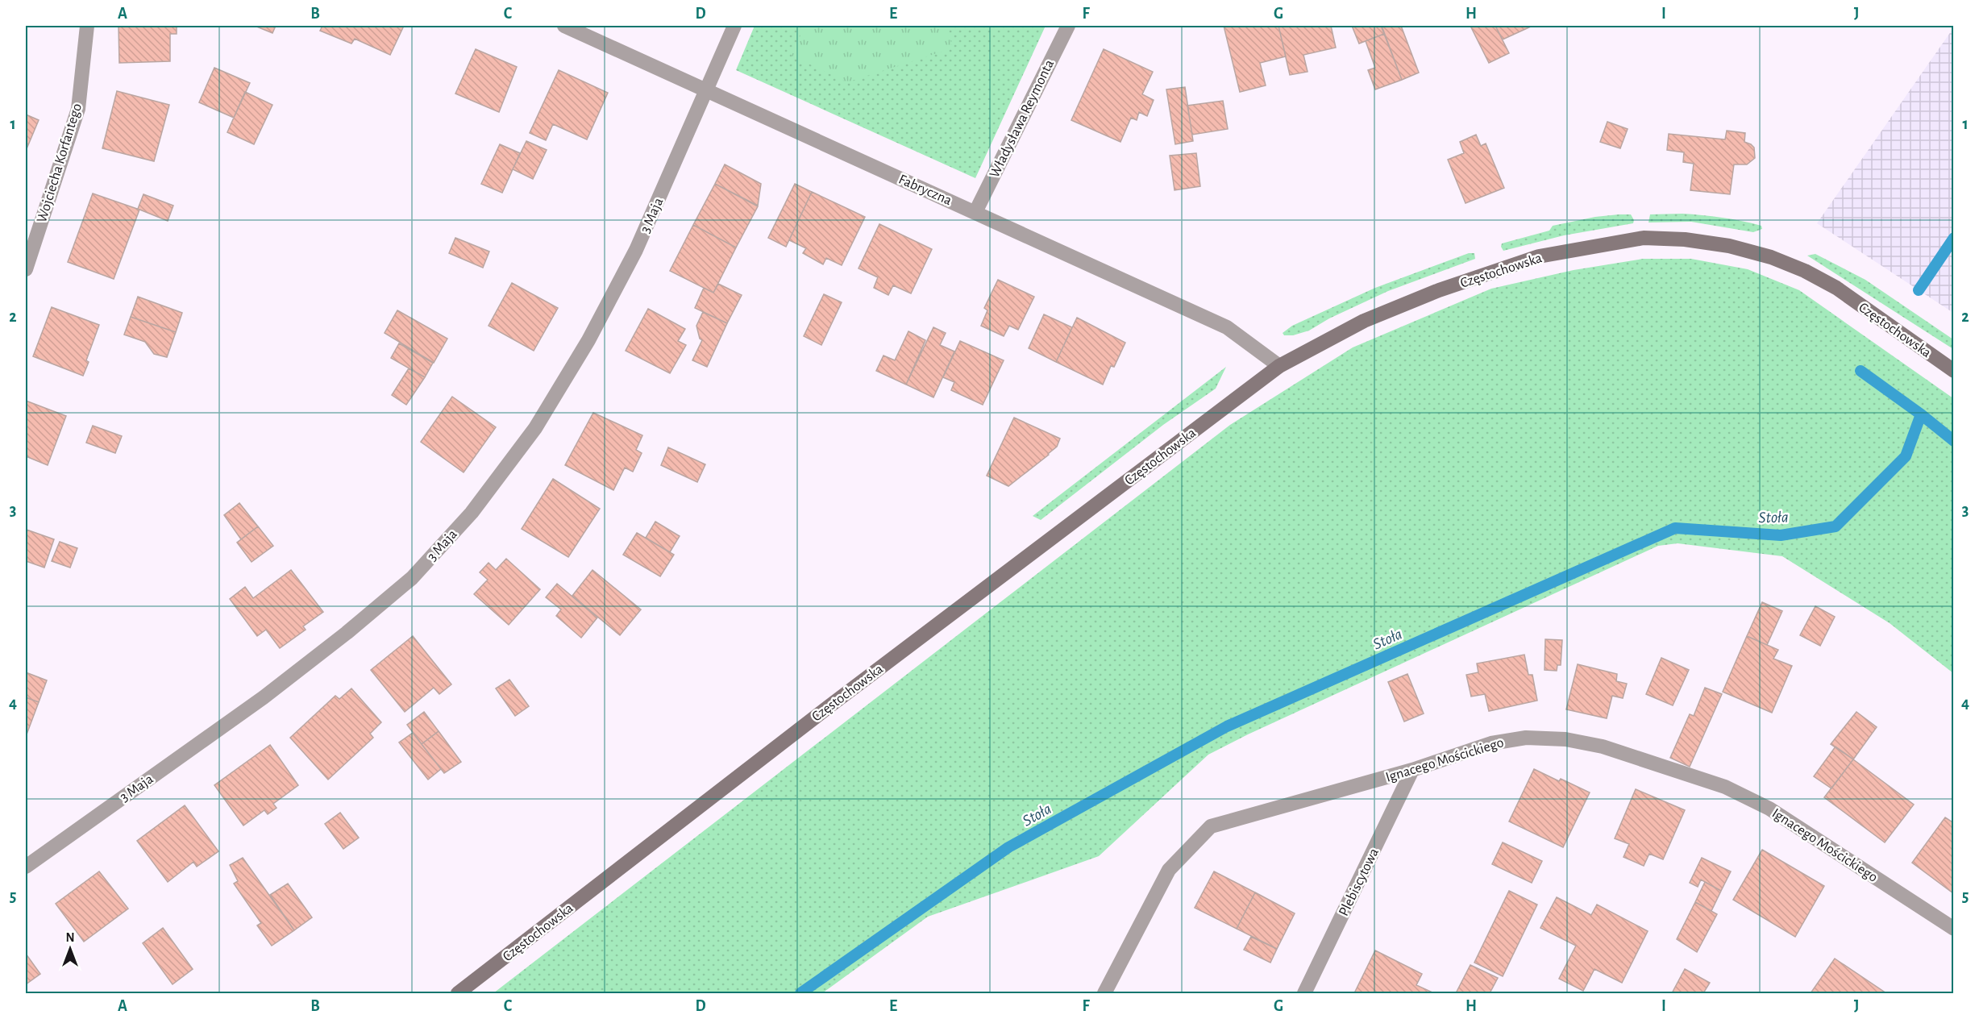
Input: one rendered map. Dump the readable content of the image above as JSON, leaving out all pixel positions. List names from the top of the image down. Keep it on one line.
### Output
{"streets":{"street":["Władysława Reymonta","Wojciecha Korfantego","Fabryczna","3 Maja","Częstochowska","Ignacego Mościckiego","Plebiscytowa"]},"crossings":[["Władysława Reymonta","Fabryczna"],["Fabryczna","3 Maja"],["Fabryczna","Częstochowska"],["Ignacego Mościckiego","Plebiscytowa"]],"water":["Stoła"],"north":"top","grid":{"columns":["A","B","C","D","E","F","G","H","I","J"],"rows":["1","2","3","4","5"]}}
